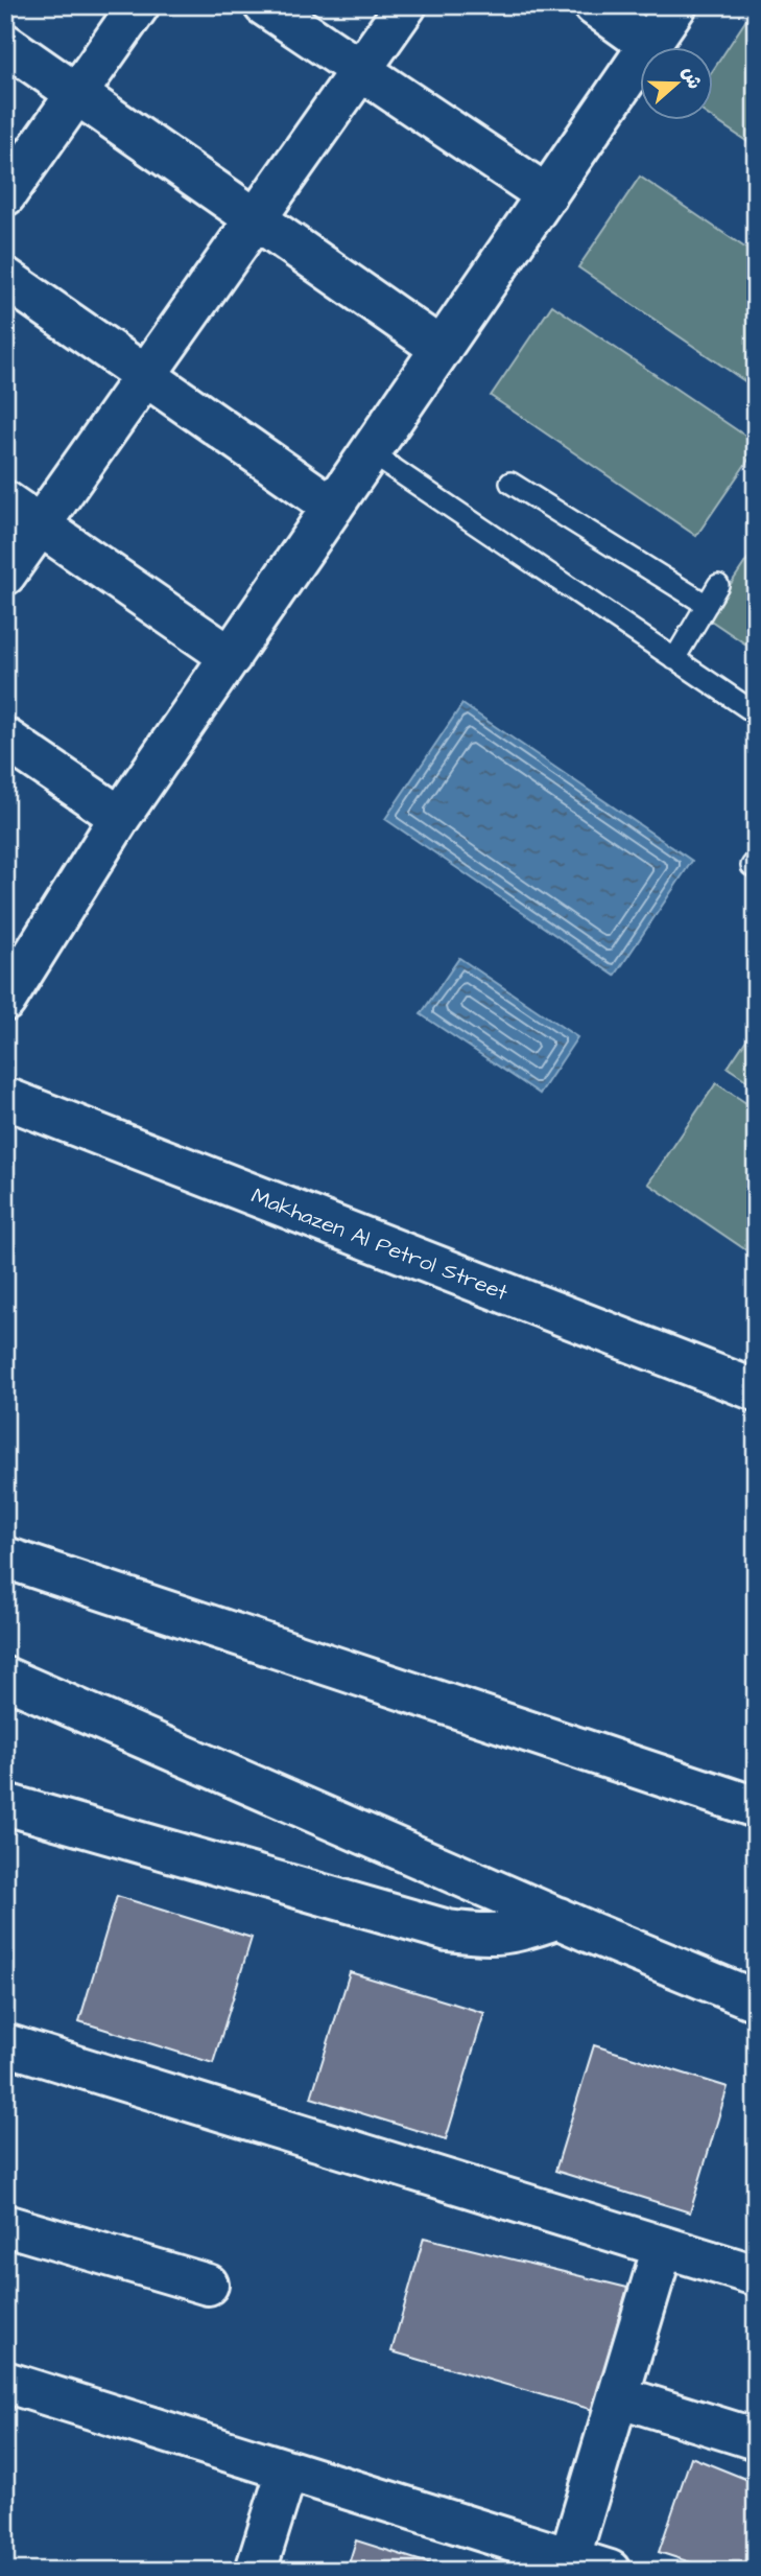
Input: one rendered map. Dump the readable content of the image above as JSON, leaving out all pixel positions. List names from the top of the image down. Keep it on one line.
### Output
{"streets":{"street":["Makhazen Al Petrol Street"]},"north":"right"}
